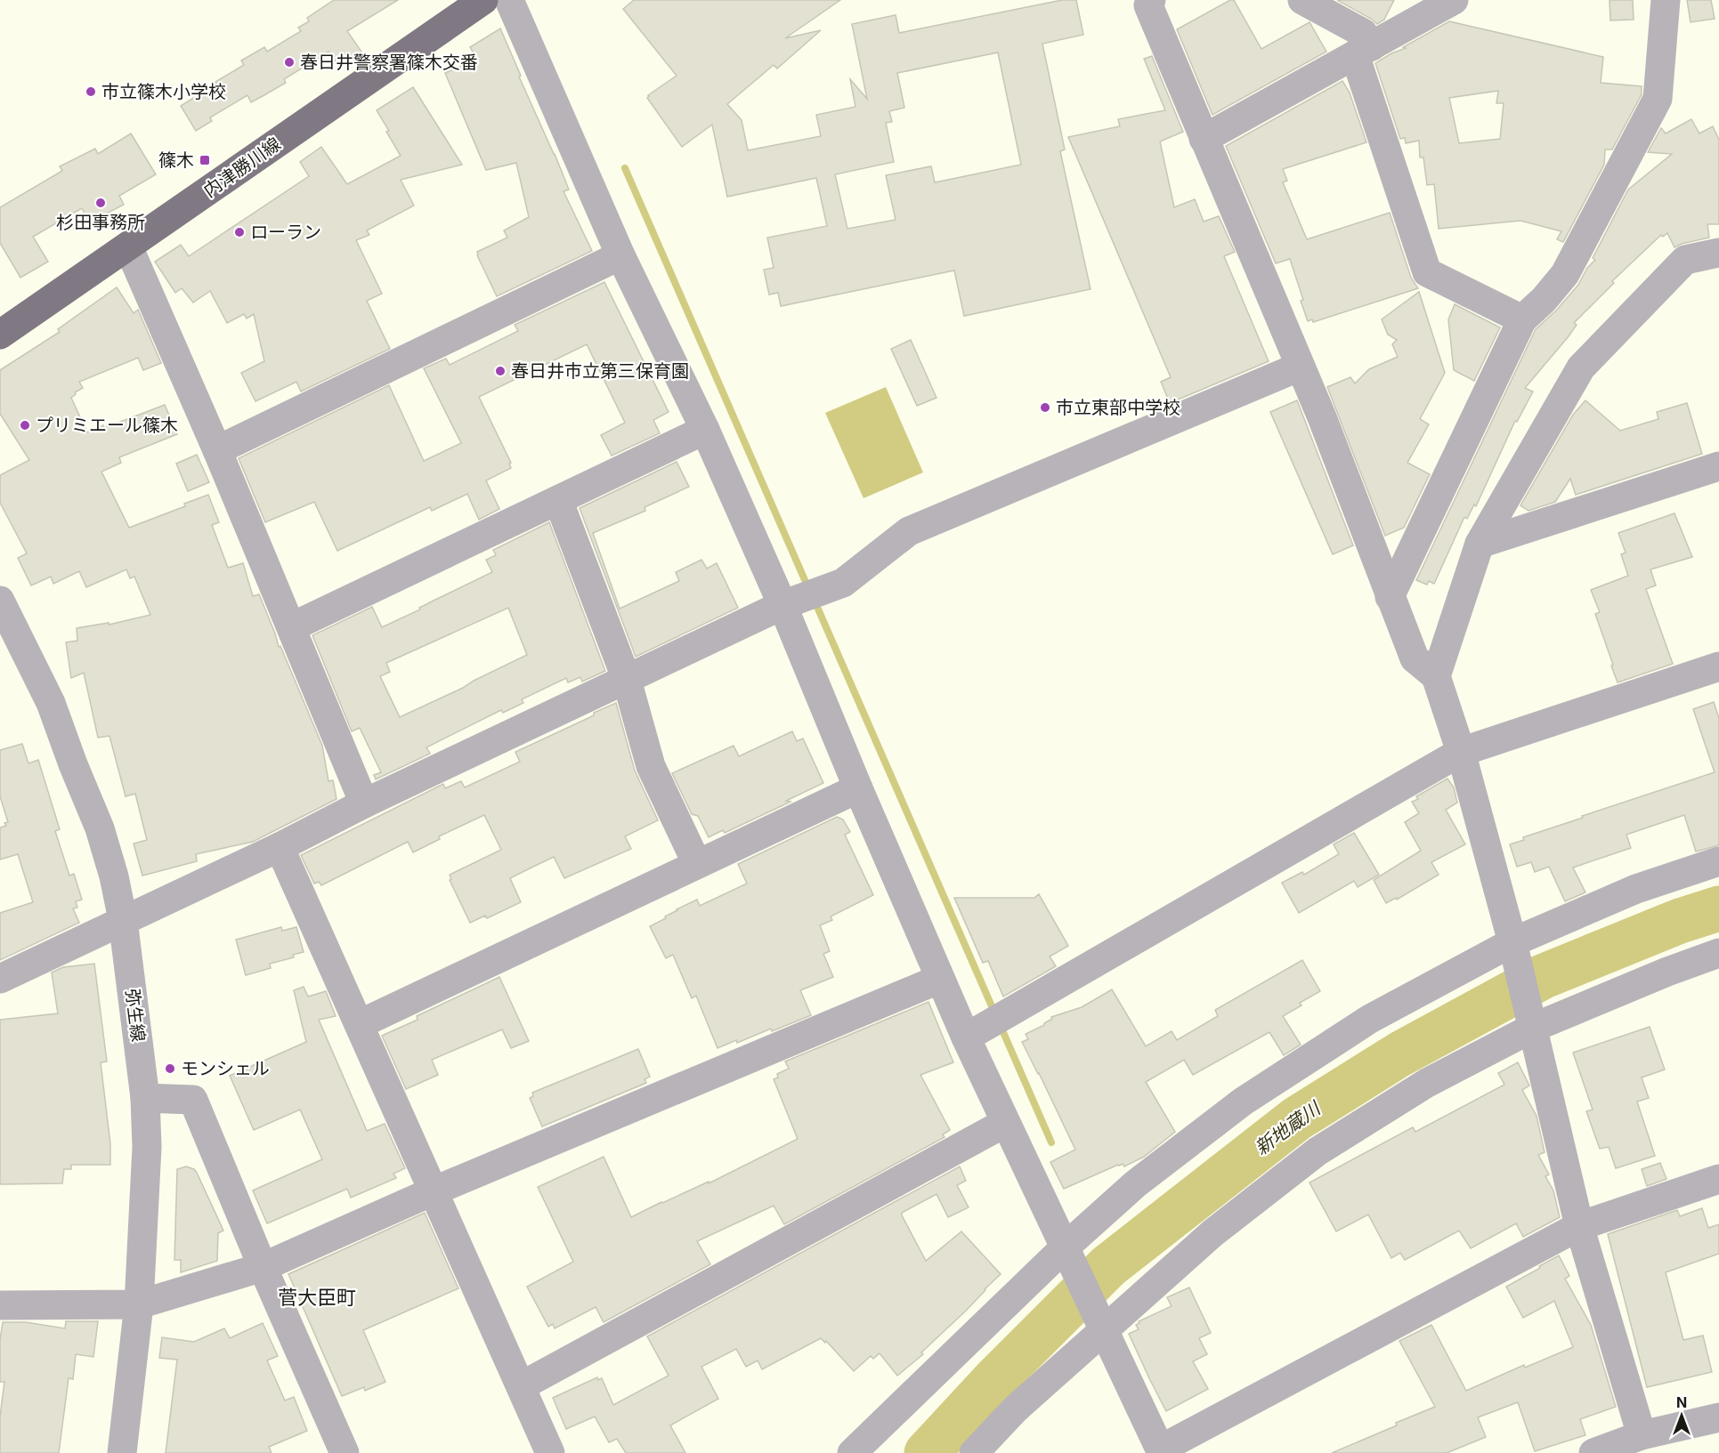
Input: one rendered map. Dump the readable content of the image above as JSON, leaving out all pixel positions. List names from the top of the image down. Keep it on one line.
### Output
{"streets":{"main road":["内津勝川線"],"street":["弥生線"]},"districts":["菅大臣町"],"water":["新地蔵川"],"places":{"other":["春日井警察署篠木交番","市立篠木小学校","杉田事務所","ローラン","春日井市立第三保育園","市立東部中学校","プリミエール篠木","モンシェル"],"transit":["篠木"]},"north":"top"}
